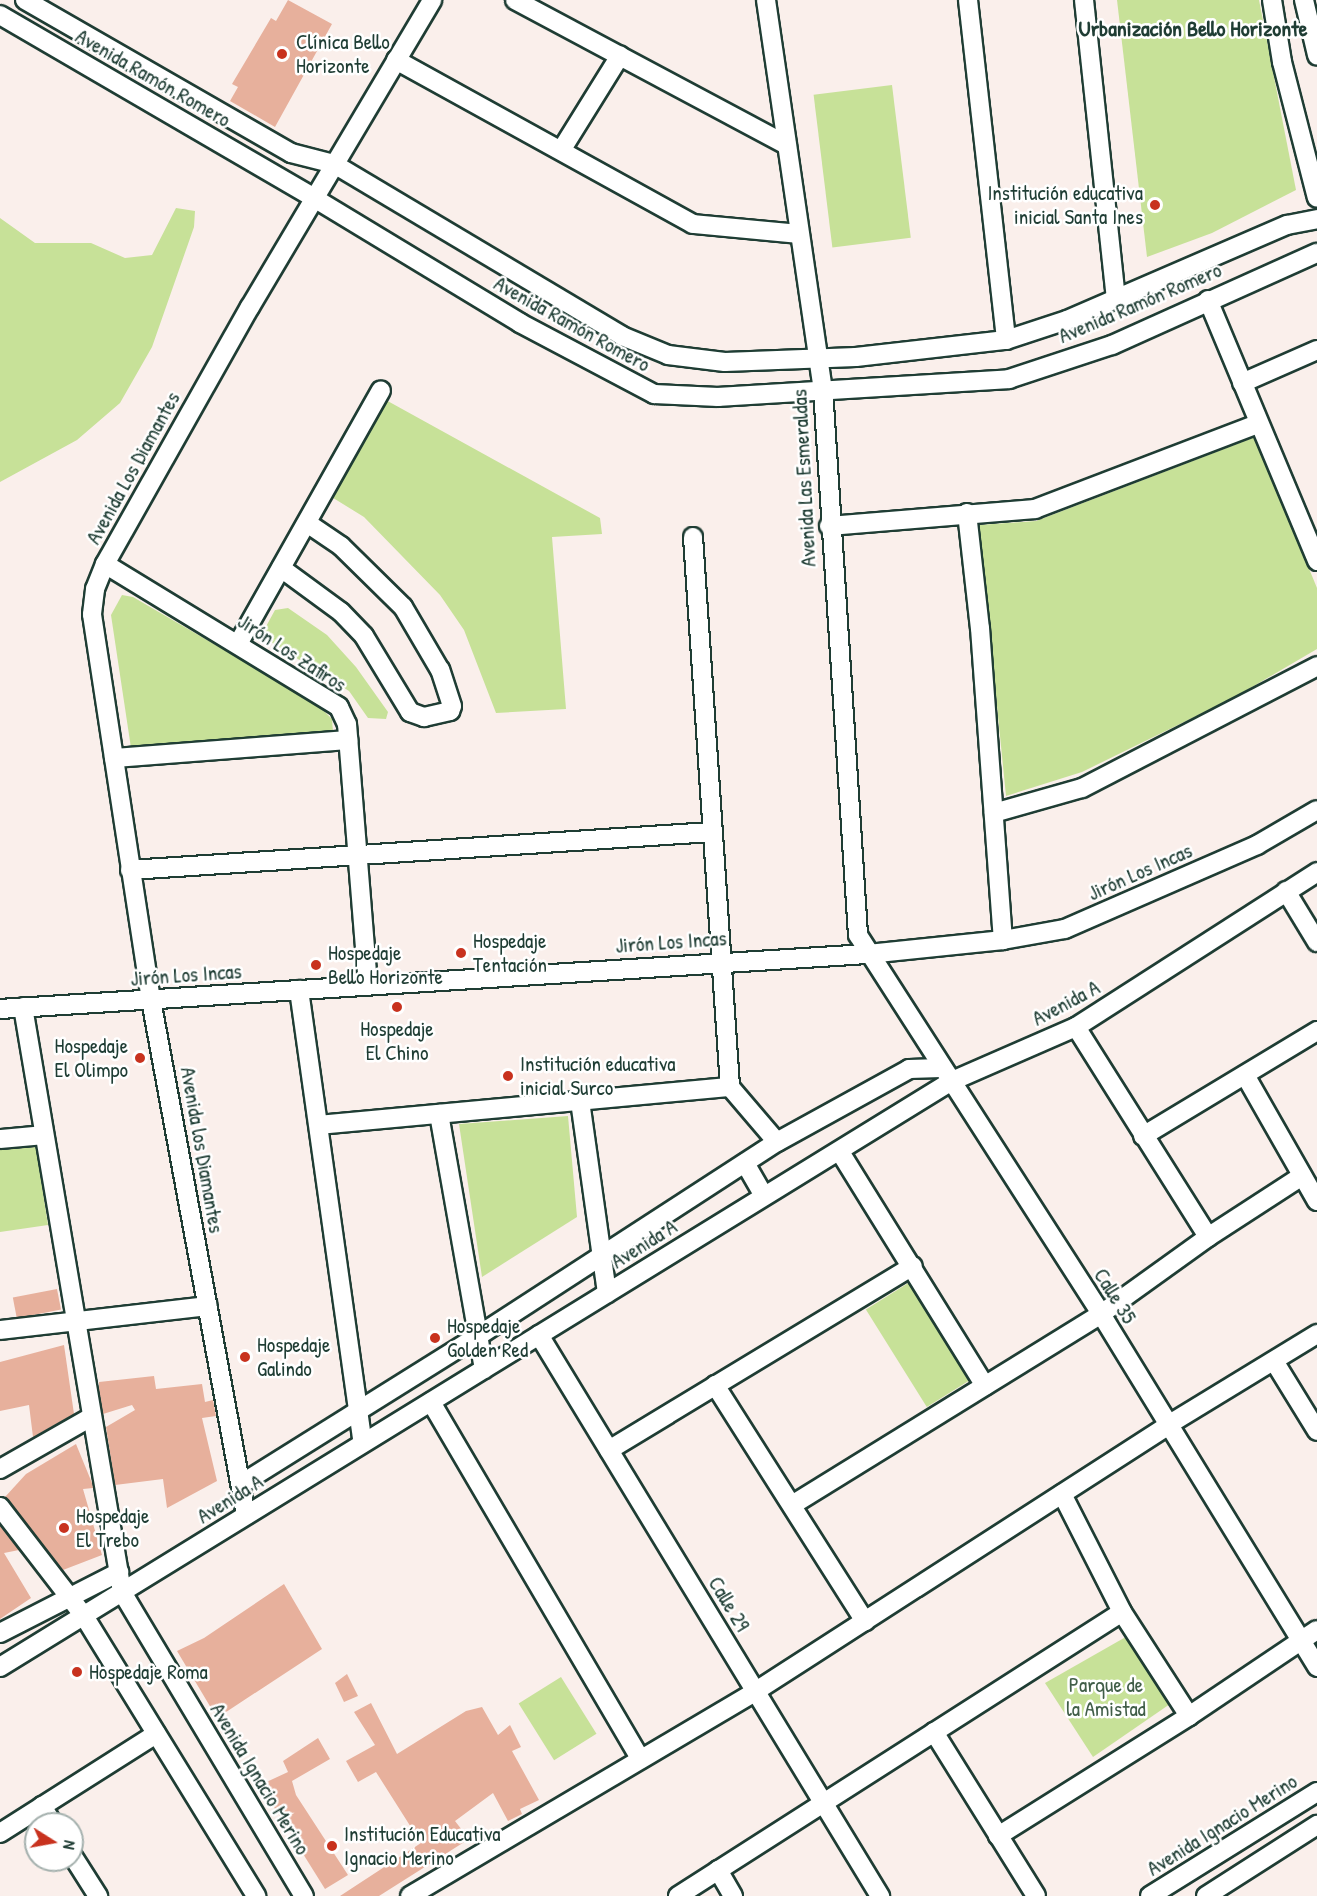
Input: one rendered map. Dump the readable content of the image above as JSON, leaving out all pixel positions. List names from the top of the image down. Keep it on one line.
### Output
{"streets":{"street":["Avenida Ramón Romero","Avenida Los Diamantes","Avenida Las Esmeraldas","Jirón Los Zafiros","Jirón Los Incas","Avenida A","Avenida los Diamantes","Calle 35","Calle 29","Avenida Ignacio Merino"]},"crossings":[["Avenida Ramón Romero","Avenida Los Diamantes"],["Avenida Ramón Romero","Avenida Las Esmeraldas"],["Avenida Los Diamantes","Jirón Los Zafiros"],["Avenida Los Diamantes","Jirón Los Incas"],["Avenida Los Diamantes","Avenida los Diamantes"],["Avenida Las Esmeraldas","Jirón Los Incas"],["Avenida Las Esmeraldas","Calle 35"],["Jirón Los Zafiros","Jirón Los Incas"],["Jirón Los Incas","Avenida los Diamantes"],["Jirón Los Incas","Calle 35"],["Avenida A","Calle 35"],["Avenida A","Calle 29"],["Avenida A","Avenida Ignacio Merino"]],"districts":["Urbanización Bello Horizonte"],"parks":["Parque de la Amistad"],"places":["Clínica Bello Horizonte","Institución educativa inicial Santa Ines","Hospedaje Tentación","Hospedaje Bello Horizonte","Hospedaje El Chino","Hospedaje El Olimpo","Institución educativa inicial Surco","Hospedaje Golden Red","Hospedaje Galindo","Hospedaje El Trebo","Hospedaje Roma","Institución Educativa Ignacio Merino"],"north":"right"}
